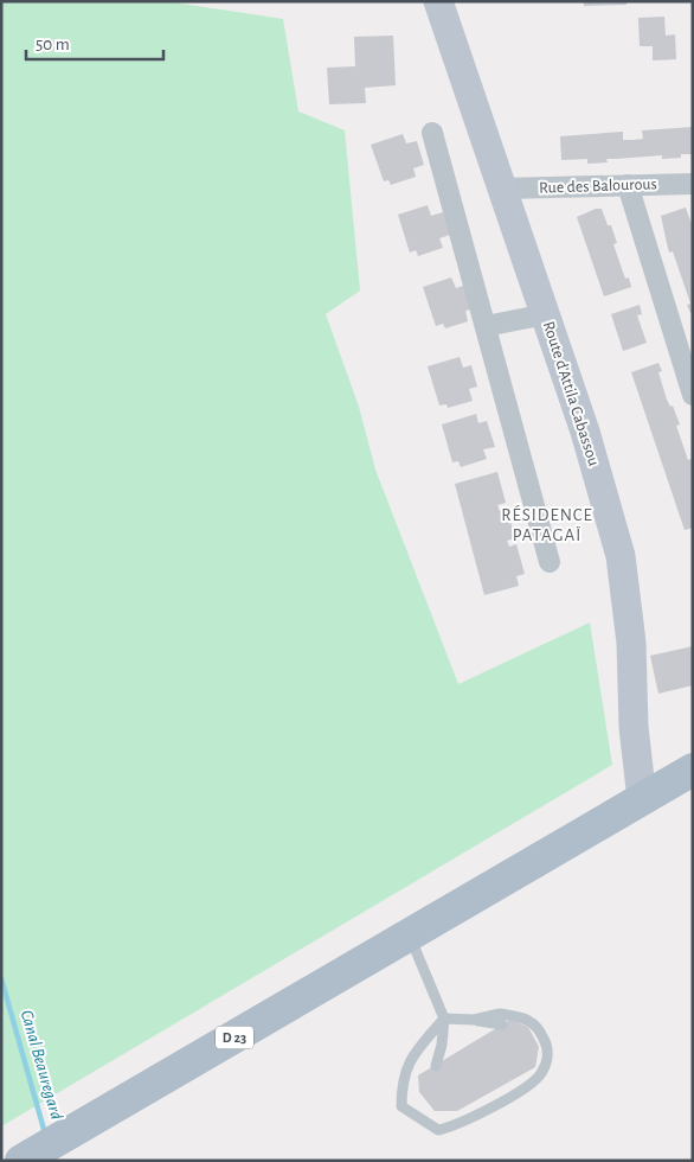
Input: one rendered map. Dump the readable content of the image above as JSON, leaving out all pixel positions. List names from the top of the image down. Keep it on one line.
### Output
{"streets":{"main road":["Route d'Attila Cabassou","D 23"],"street":["Rue des Balourous"]},"crossings":[["Rue des Balourous","Route d'Attila Cabassou"],["Route d'Attila Cabassou","D 23"]],"districts":["RÉSIDENCE PATAGAÏ"],"water":["Canal Beauregard"],"scale_bar":"50 m"}
